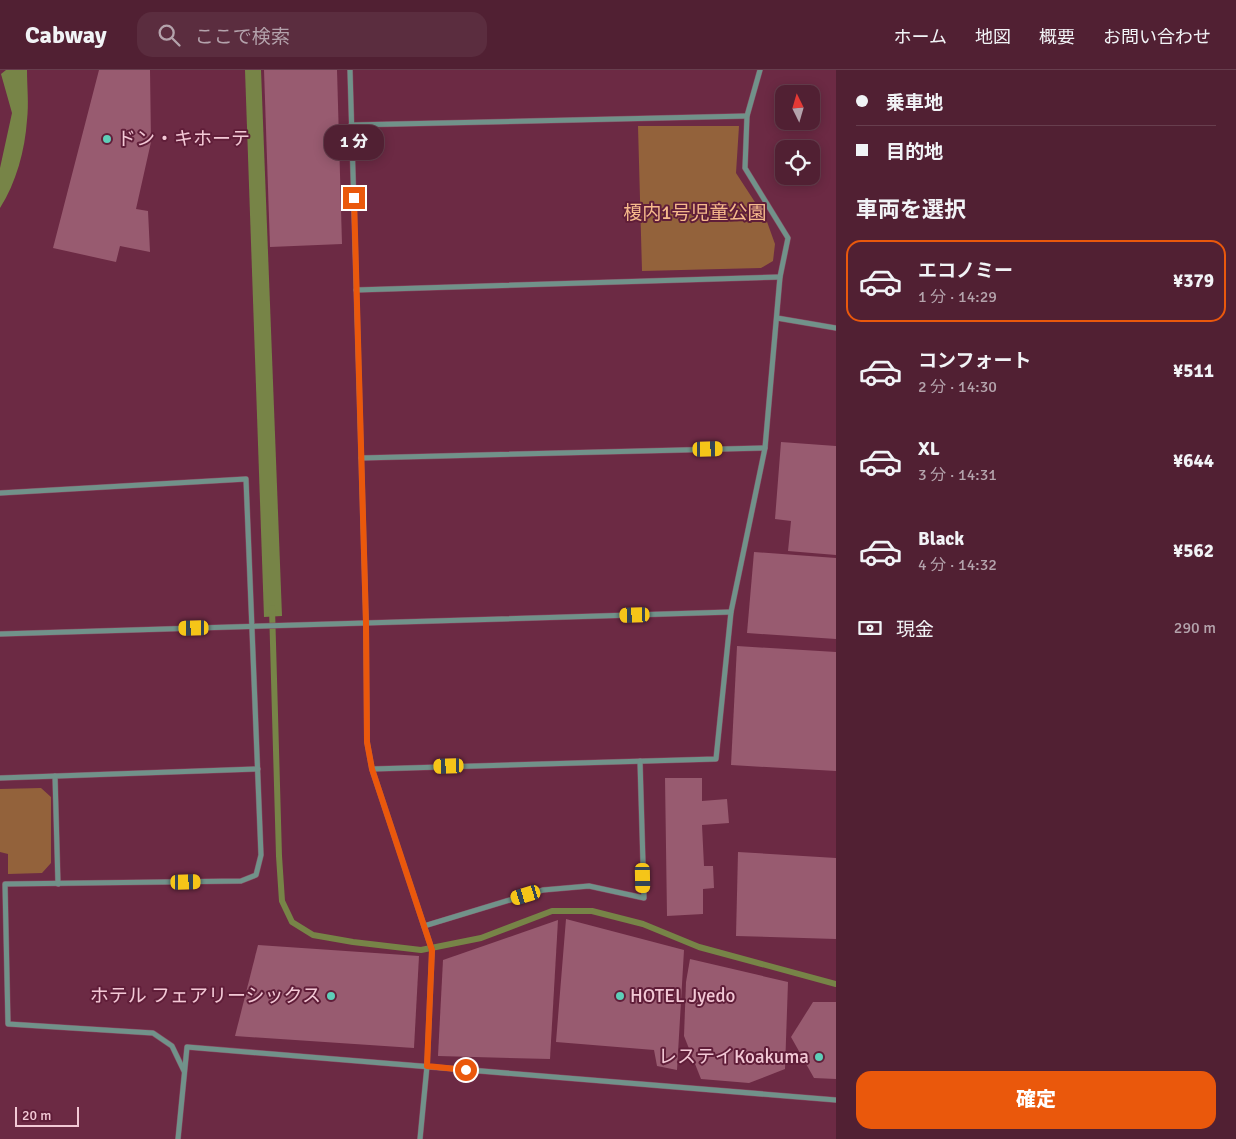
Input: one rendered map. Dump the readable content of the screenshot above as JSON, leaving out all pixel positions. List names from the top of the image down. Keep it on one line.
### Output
{"parks":["榎内1号児童公園"],"places":["ドン・キホーテ","ホテル フェアリーシックス","HOTEL Jyedo","レステイKoakuma"],"scale_bar":"20 m","north":"top","page":{"header":"Cabway","search":"ここで検索","nav":["ホーム","地図","概要","お問い合わせ"],"banner":["乗車地","目的地"],"bubble":"1 分","heading":"車両を選択","list":[{"name":"エコノミー","note":"1 分 · 14:29","value":"¥379"},{"name":"コンフォート","note":"2 分 · 14:30","value":"¥511"},{"name":"XL","note":"3 分 · 14:31","value":"¥644"},{"name":"Black","note":"4 分 · 14:32","value":"¥562"}],"pay":["現金","290 m"],"buttons":"確定","scale":"20 m"}}
